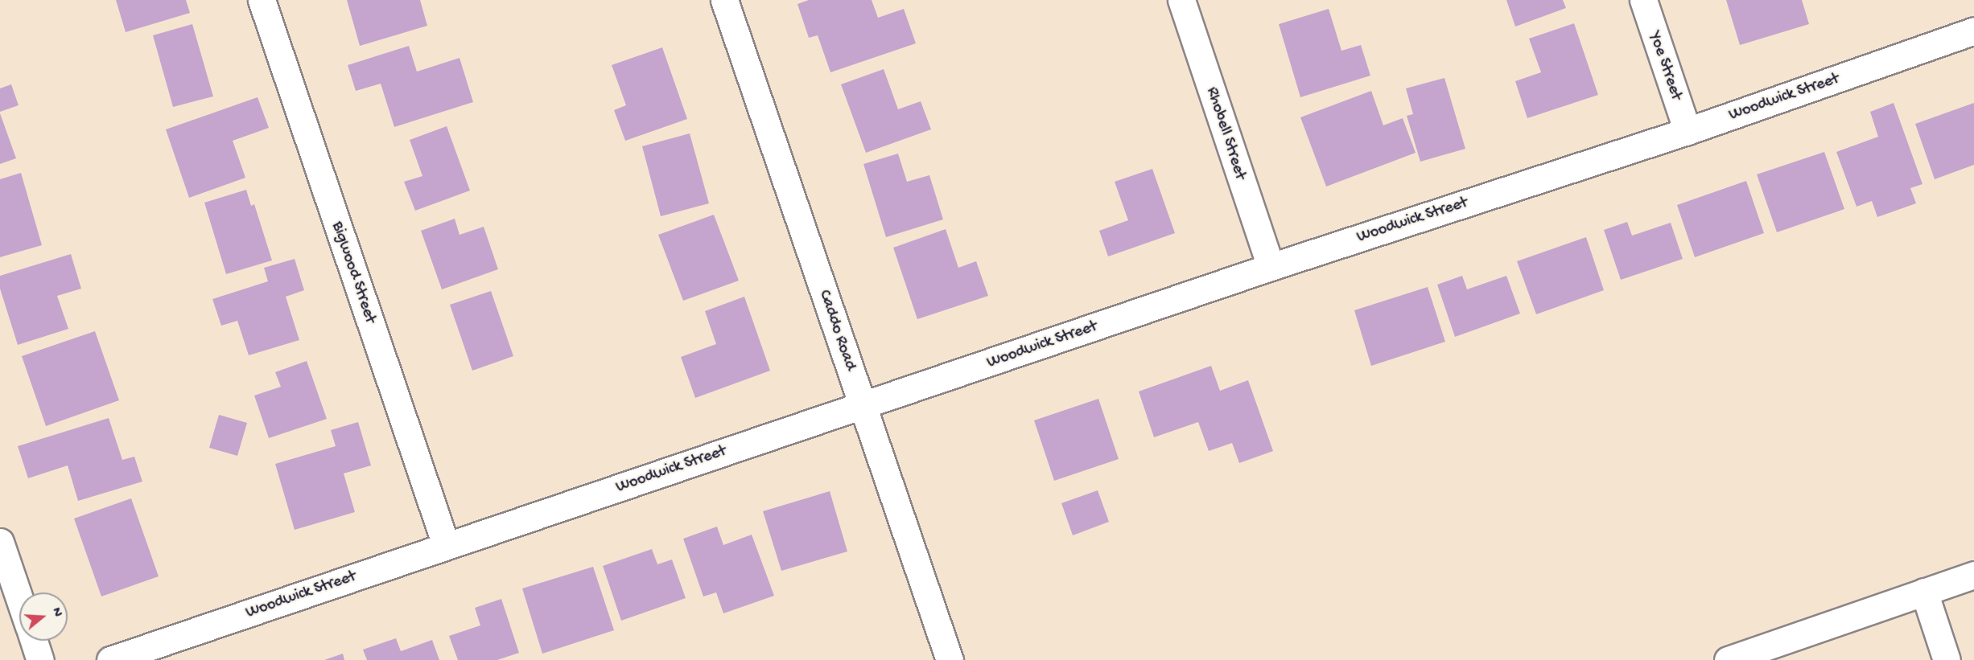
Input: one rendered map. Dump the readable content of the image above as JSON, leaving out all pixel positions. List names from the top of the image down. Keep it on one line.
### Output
{"streets":{"street":["Yoe Street","Woodwick Street","Rhobell Street","Bigwood Street","Caddo Road"]},"crossings":[["Yoe Street","Woodwick Street"],["Woodwick Street","Rhobell Street"],["Woodwick Street","Bigwood Street"],["Woodwick Street","Caddo Road"]],"north":"right"}
